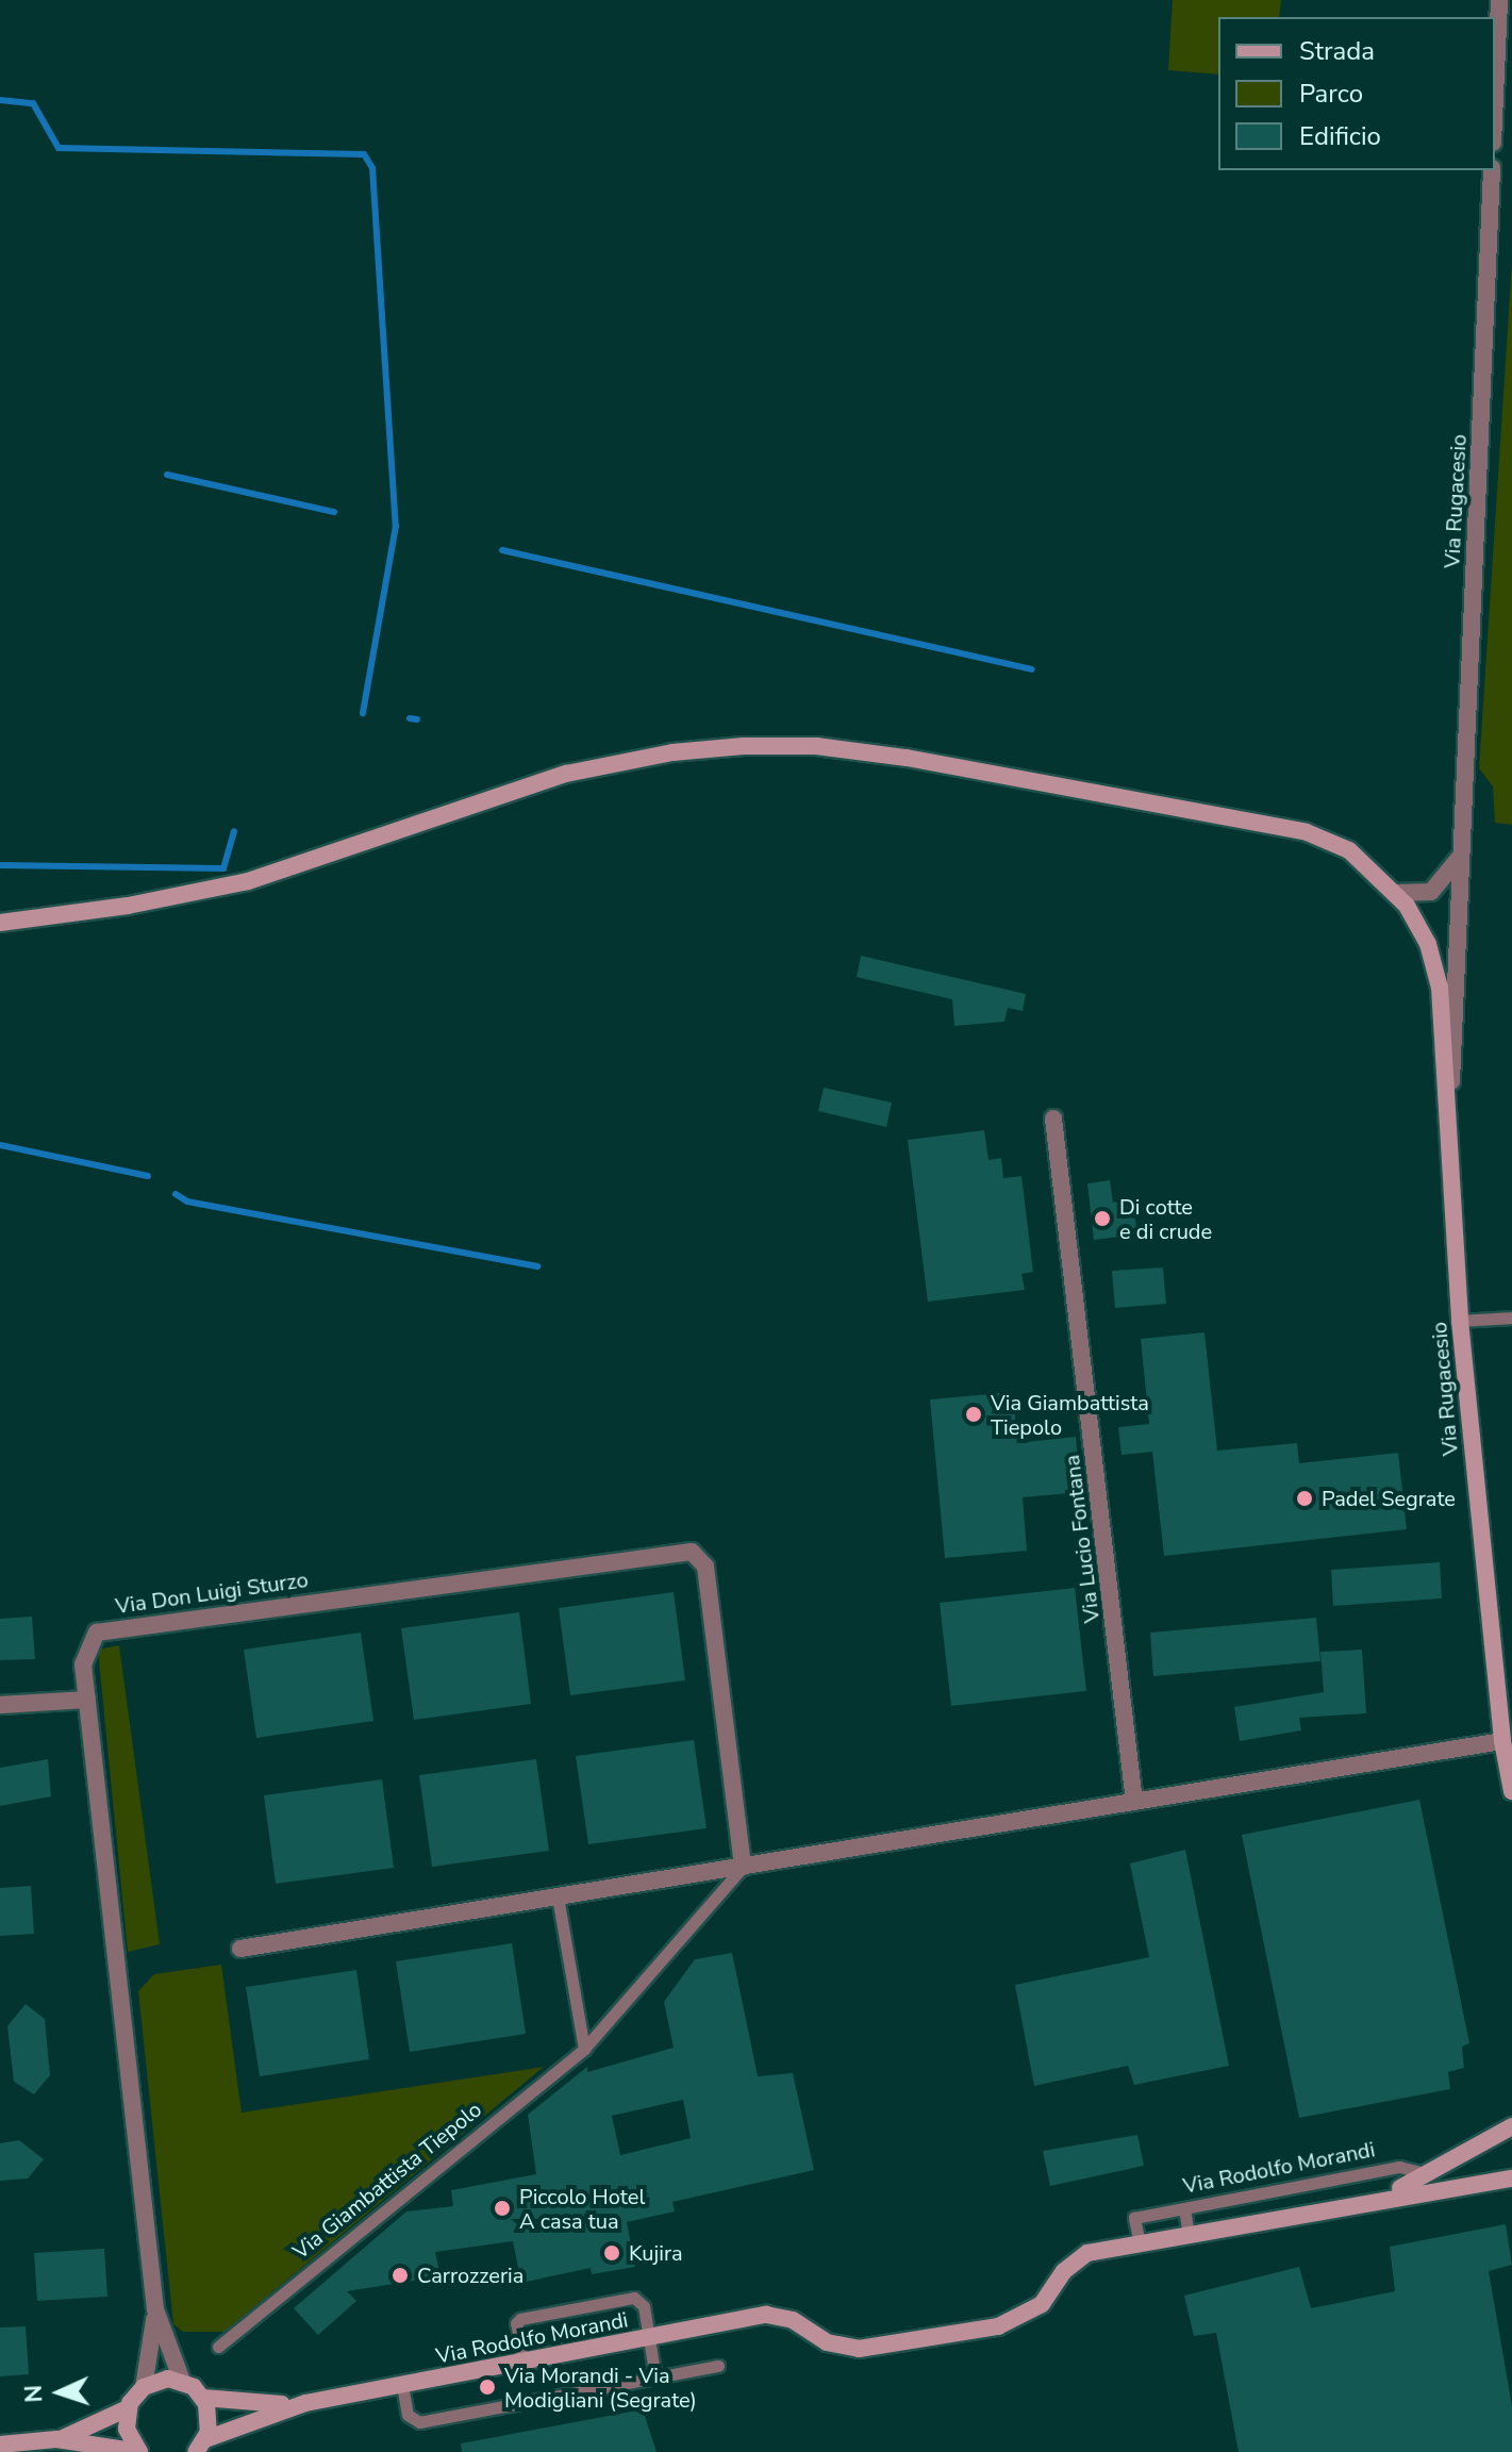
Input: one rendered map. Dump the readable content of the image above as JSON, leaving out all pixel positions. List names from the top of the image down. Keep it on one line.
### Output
{"streets":{"main road":["Via Rugacesio","Via Rodolfo Morandi"],"street":["Via Lucio Fontana","Via Don Luigi Sturzo"],"lane":["Via Giambattista Tiepolo"]},"crossings":[["Via Don Luigi Sturzo","Via Giambattista Tiepolo"]],"places":["Di cotte e di crude","Via Giambattista Tiepolo","Padel Segrate","Piccolo Hotel A casa tua","Kujira","Carrozzeria","Via Morandi - Via Modigliani (Segrate)"],"legend":["Strada","Parco","Edificio"],"north":"left"}
